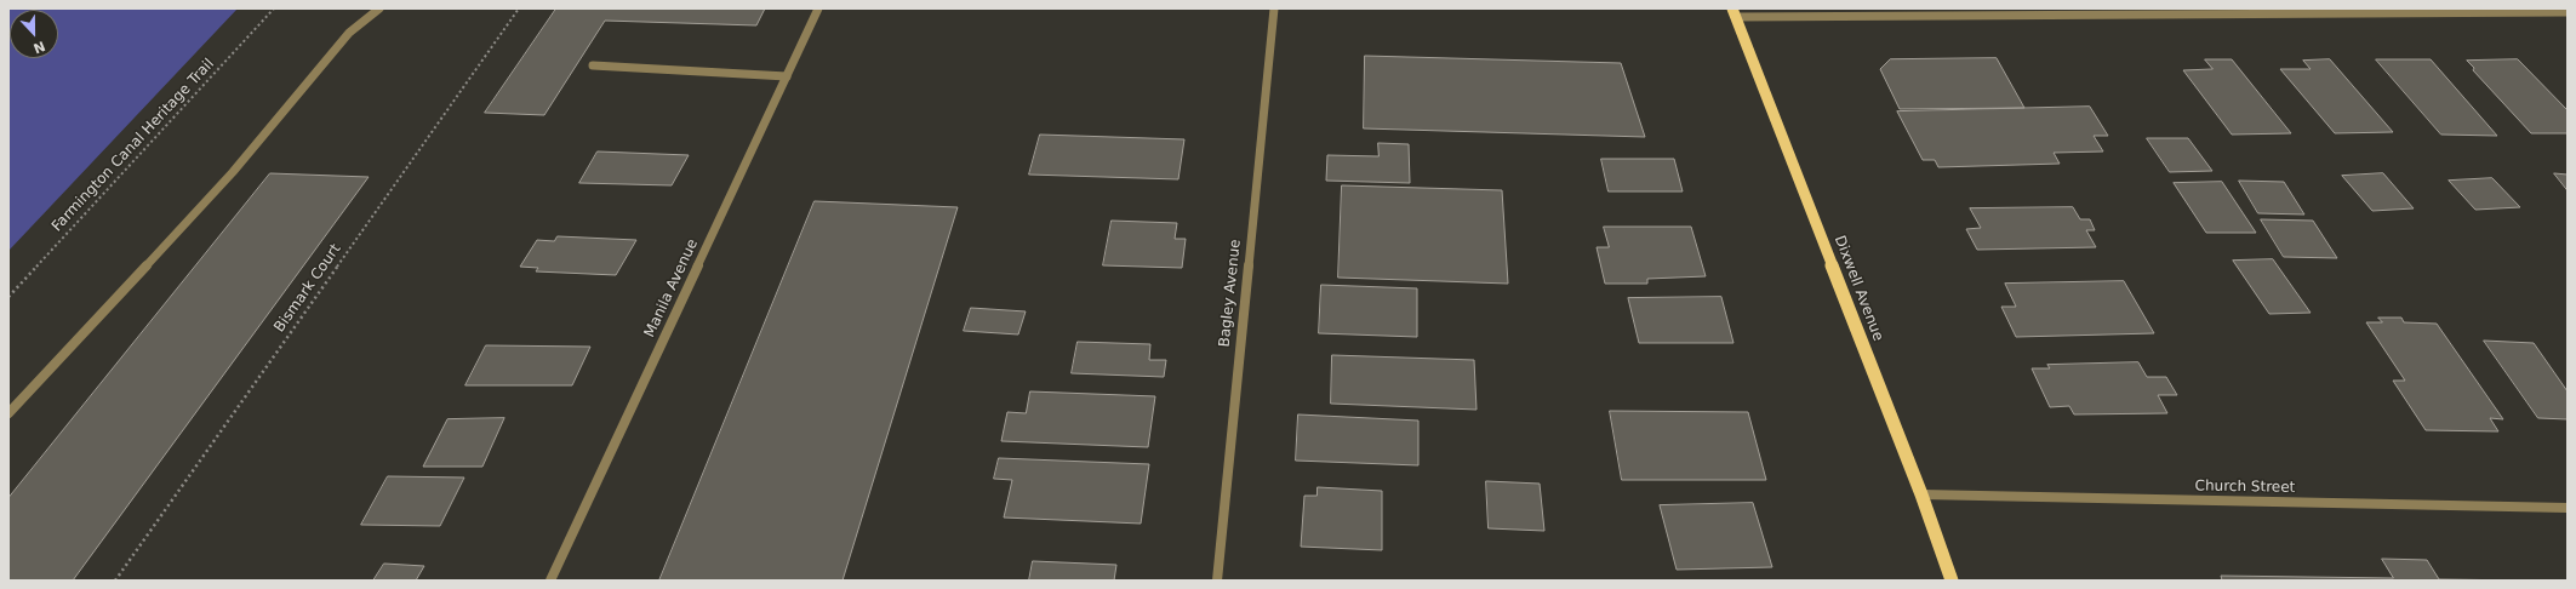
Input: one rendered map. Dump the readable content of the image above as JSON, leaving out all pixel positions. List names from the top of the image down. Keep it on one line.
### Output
{"streets":{"main road":["Dixwell Avenue"],"street":["Manila Avenue","Bagley Avenue","Church Street"],"path":["Farmington Canal Heritage Trail","Bismark Court"]},"crossings":[["Dixwell Avenue","Church Street"]],"north":"bottom"}
